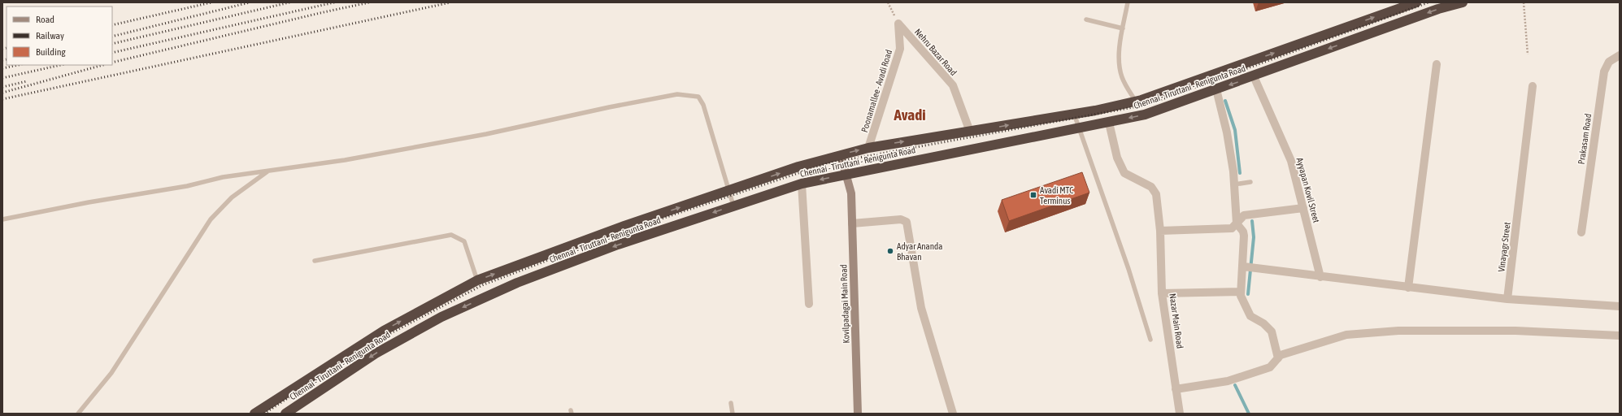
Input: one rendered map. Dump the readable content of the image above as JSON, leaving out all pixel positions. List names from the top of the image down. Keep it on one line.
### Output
{"streets":{"highway":["Chennai - Tiruttani - Renigunta Road"],"main road":["Kovilpadagai Main Road"],"street":["Nehru Bazar Road","Poonamallee - Avadi Road","Prakasam Road","Ayyapan Kovil Street","Vinayagr Street","Nazar Main Road"]},"crossings":[["Nehru Bazar Road","Chennai - Tiruttani - Renigunta Road"],["Nehru Bazar Road","Poonamallee - Avadi Road"],["Chennai - Tiruttani - Renigunta Road","Poonamallee - Avadi Road"],["Chennai - Tiruttani - Renigunta Road","Ayyapan Kovil Street"],["Chennai - Tiruttani - Renigunta Road","Kovilpadagai Main Road"],["Chennai - Tiruttani - Renigunta Road","Nazar Main Road"]],"districts":["Avadi"],"places":{"transit":["Avadi MTC Terminus"],"other":["Adyar Ananda Bhavan"]},"legend":["Road","Railway","Building"]}
